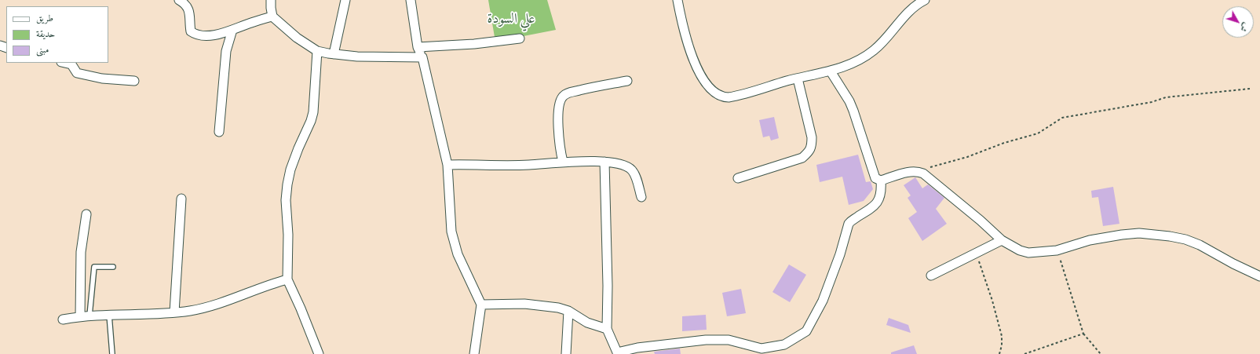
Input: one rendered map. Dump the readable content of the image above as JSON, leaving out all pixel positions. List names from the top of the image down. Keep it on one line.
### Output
{"parks":["علي السودة"],"legend":["طريق","حديقة","مبنى"],"north":"bottom right"}
